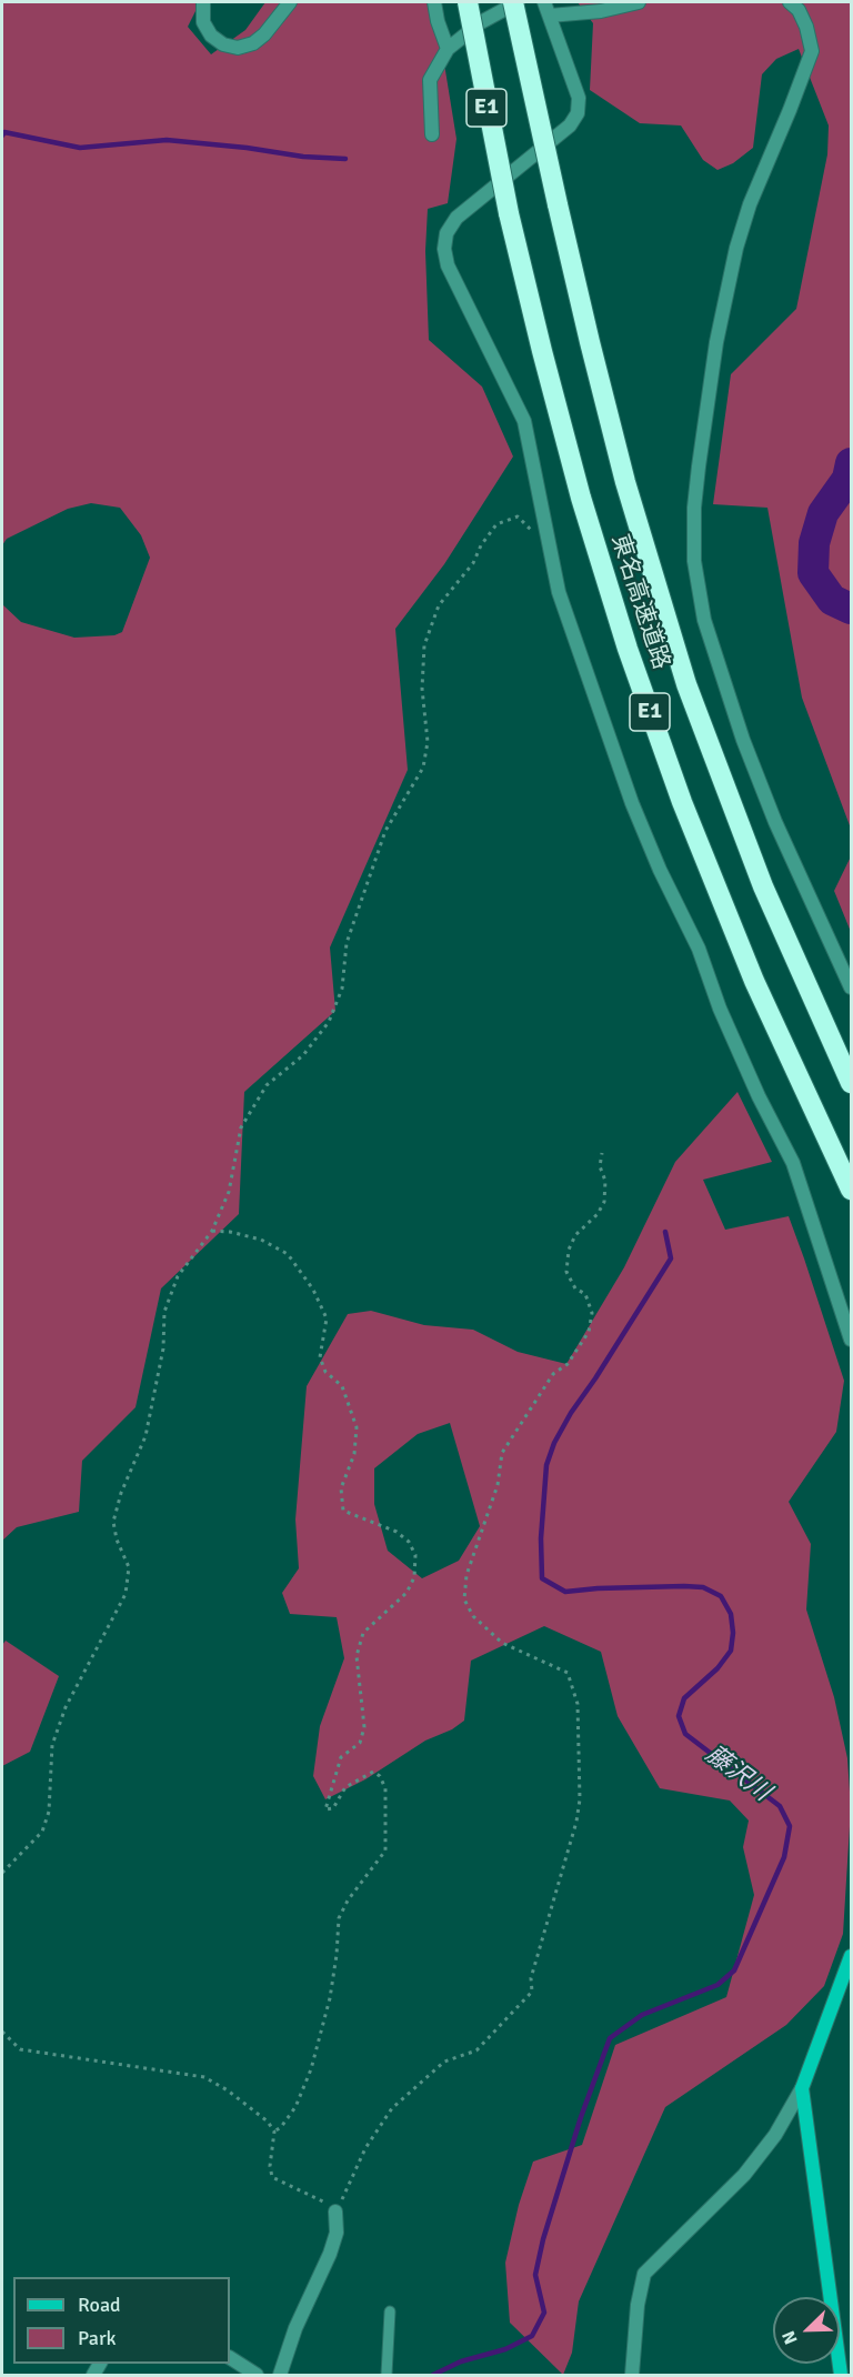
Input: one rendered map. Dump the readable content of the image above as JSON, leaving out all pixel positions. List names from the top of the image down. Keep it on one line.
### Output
{"streets":{"highway":["E1","東名高速道路"]},"water":["藤沢川"],"legend":["Road","Park"],"north":"bottom left"}
